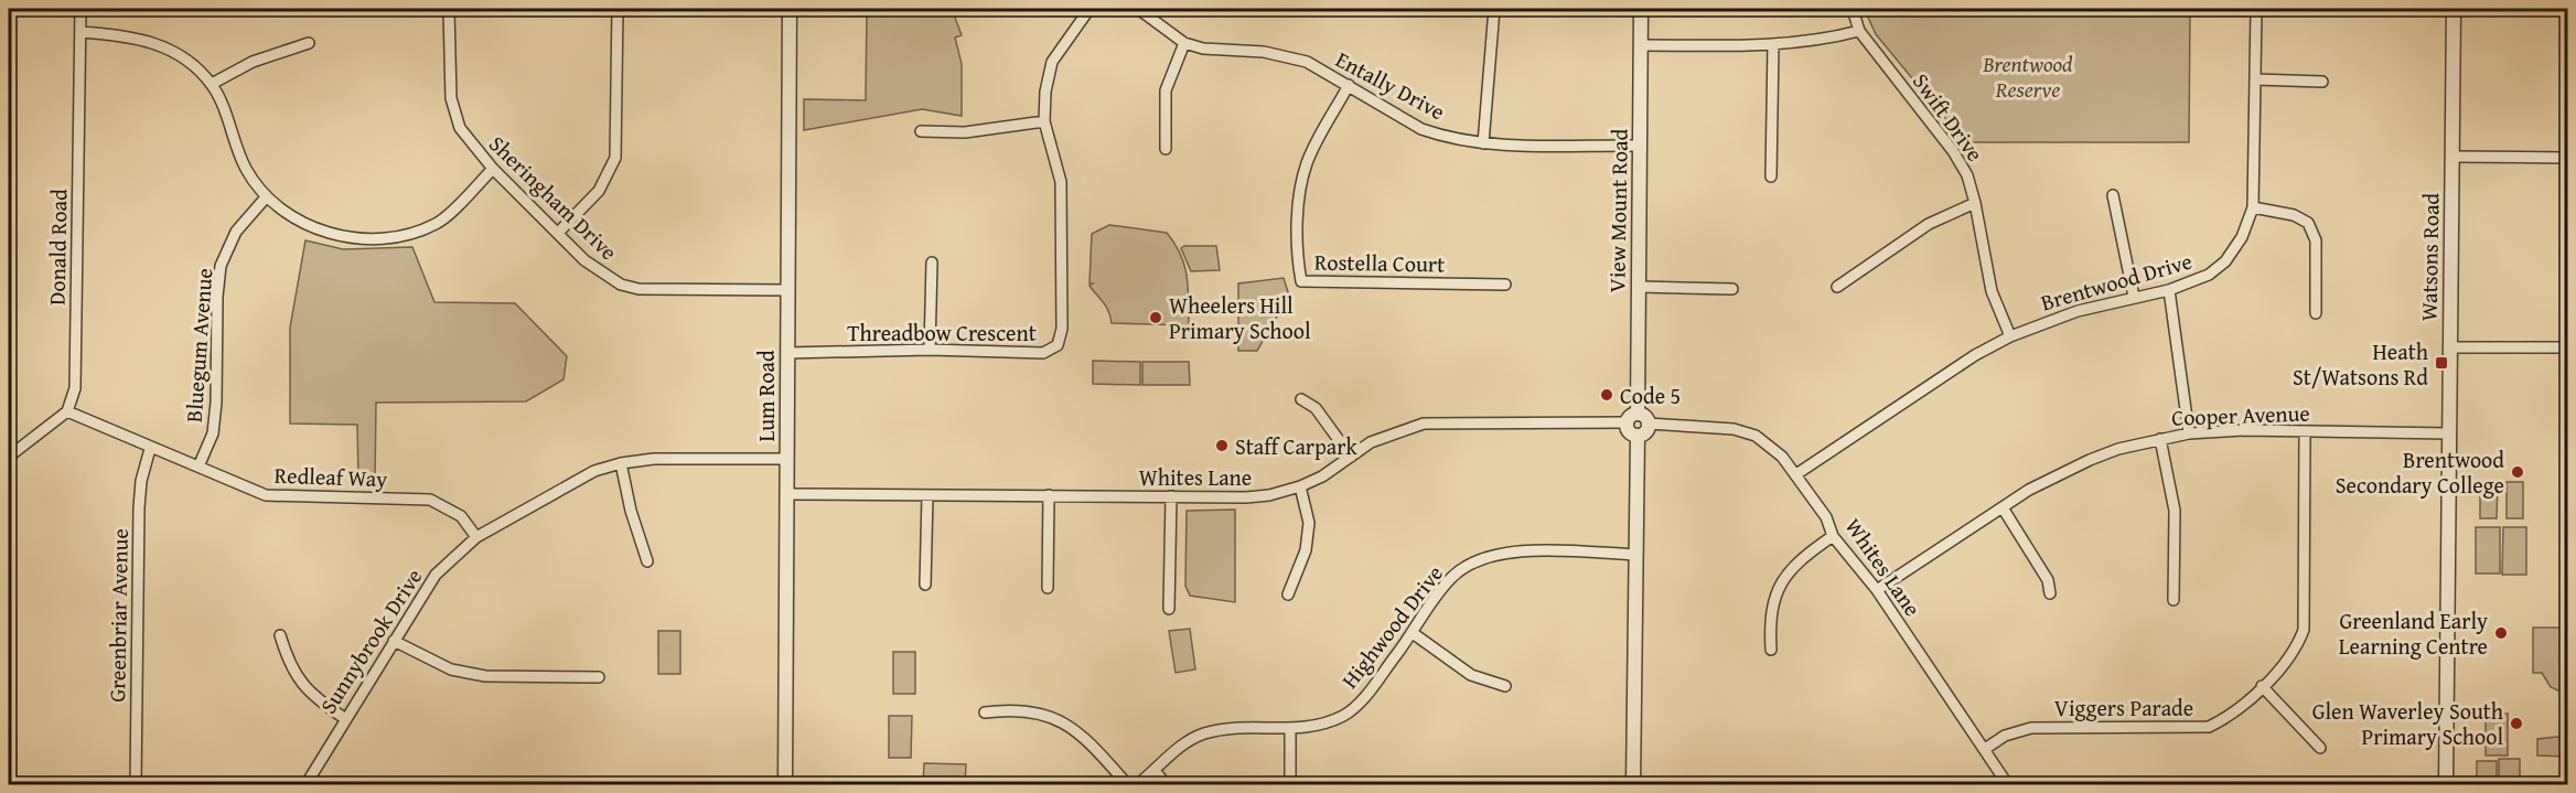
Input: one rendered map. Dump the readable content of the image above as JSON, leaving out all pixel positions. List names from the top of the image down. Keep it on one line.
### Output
{"streets":{"street":["Entally Drive","Swift Drive","Sheringham Drive","View Mount Road","Donald Road","Watsons Road","Rostella Court","Brentwood Drive","Threadbow Crescent","Bluegum Avenue","Lum Road","Cooper Avenue","Redleaf Way","Whites Lane","Greenbriar Avenue","Highwood Drive","Sunnybrook Drive","Viggers Parade"]},"crossings":[["Entally Drive","View Mount Road"],["Entally Drive","Rostella Court"],["Swift Drive","Brentwood Drive"],["Sheringham Drive","Lum Road"],["View Mount Road","Whites Lane"],["Donald Road","Redleaf Way"],["Watsons Road","Cooper Avenue"],["Brentwood Drive","Whites Lane"],["Threadbow Crescent","Lum Road"],["Bluegum Avenue","Redleaf Way"],["Lum Road","Whites Lane"],["Lum Road","Sunnybrook Drive"],["Cooper Avenue","Whites Lane"],["Cooper Avenue","Viggers Parade"],["Redleaf Way","Greenbriar Avenue"],["Redleaf Way","Sunnybrook Drive"],["Whites Lane","Viggers Parade"]],"parks":["Brentwood Reserve"],"places":{"other":["Wheelers Hill Primary School","Code 5","Staff Carpark","Brentwood Secondary College","Greenland Early Learning Centre","Glen Waverley South Primary School"],"transit":["Heath St/Watsons Rd"]}}
